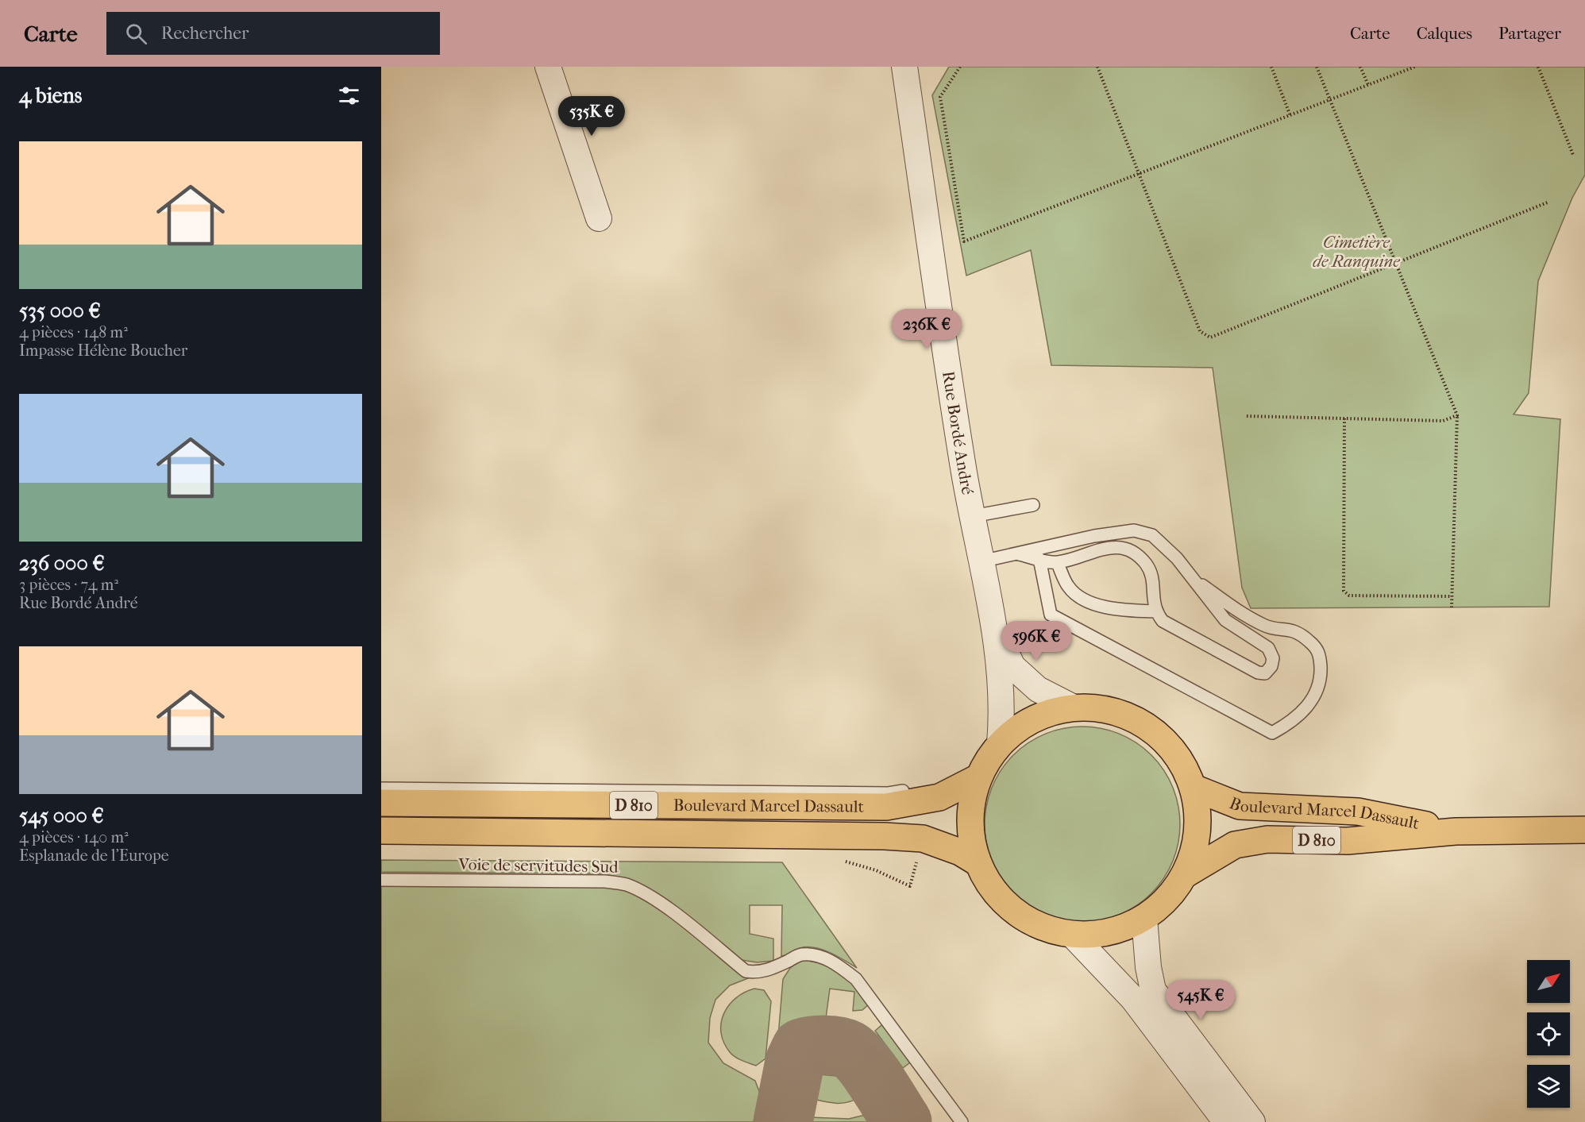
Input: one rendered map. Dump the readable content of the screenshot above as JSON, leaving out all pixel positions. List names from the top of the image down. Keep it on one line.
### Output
{"streets":{"main road":["D 810","Boulevard Marcel Dassault"],"street":["Rue Bordé André"],"lane":["Voie de servitudes Sud"]},"parks":["Cimetière de Ranquine"],"north":"top right","page":{"header":"Carte","search":"Rechercher","nav":["Carte","Calques","Partager"],"heading":"4 biens","price":["535K €","236K €","596K €","545K €"],"list":[{"name":"535 000 €","note":"4 pièces · 148 m² · Impasse Hélène Boucher"},{"name":"236 000 €","note":"3 pièces · 74 m² · Rue Bordé André"},{"name":"545 000 €","note":"4 pièces · 140 m² · Esplanade de l'Europe"}]}}
